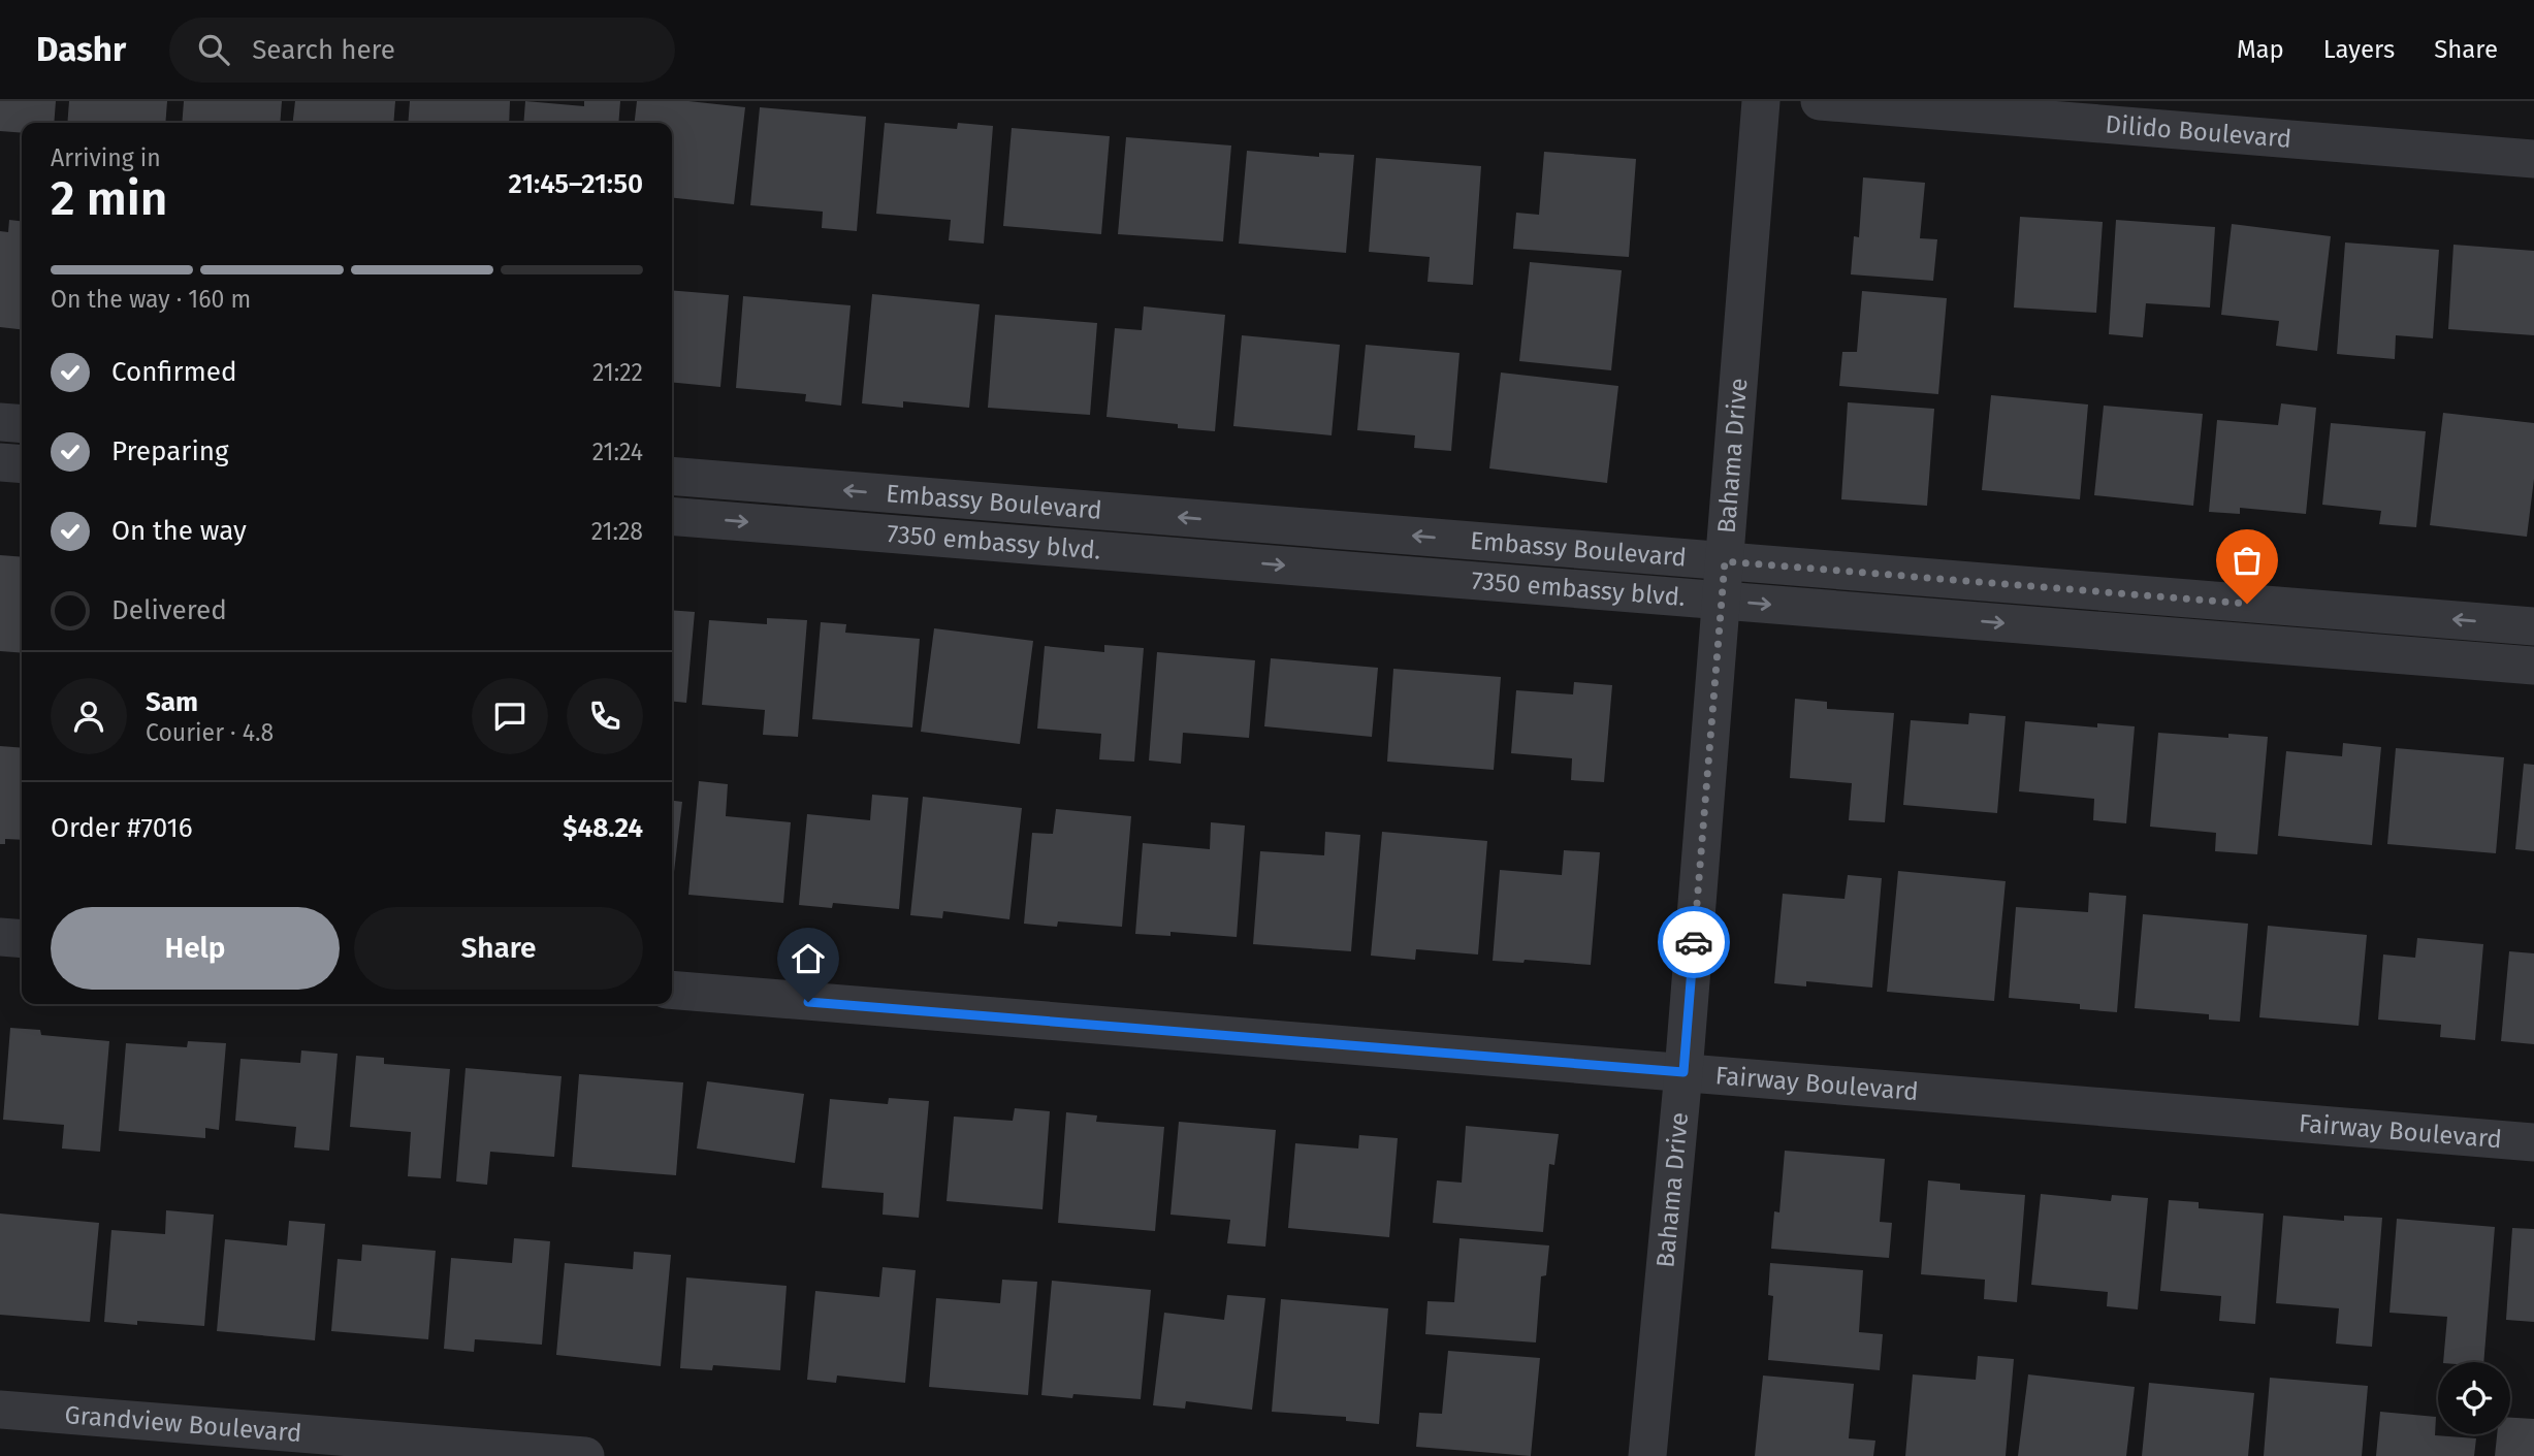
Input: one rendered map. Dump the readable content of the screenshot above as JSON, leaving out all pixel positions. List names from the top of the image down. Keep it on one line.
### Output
{"streets":{"street":["Dilido Boulevard","Bahama Drive","Embassy Boulevard","7350 embassy blvd.","Fairway Boulevard","Grandview Boulevard"]},"crossings":[["Bahama Drive","Embassy Boulevard"],["Bahama Drive","7350 embassy blvd."],["Bahama Drive","Fairway Boulevard"]],"one_way":["Embassy Boulevard","7350 embassy blvd."],"page":{"header":"Dashr","search":"Search here","nav":["Map","Layers","Share"],"heading":["2 min","Arriving in","21:45–21:50"],"panel":["Sam","Courier · 4.8","Order #7016","$48.24"],"bar":"On the way · 160 m","list":[["Confirmed","21:22"],["Preparing","21:24"],["On the way","21:28"],"Delivered"],"buttons":["Help","Share"]}}
